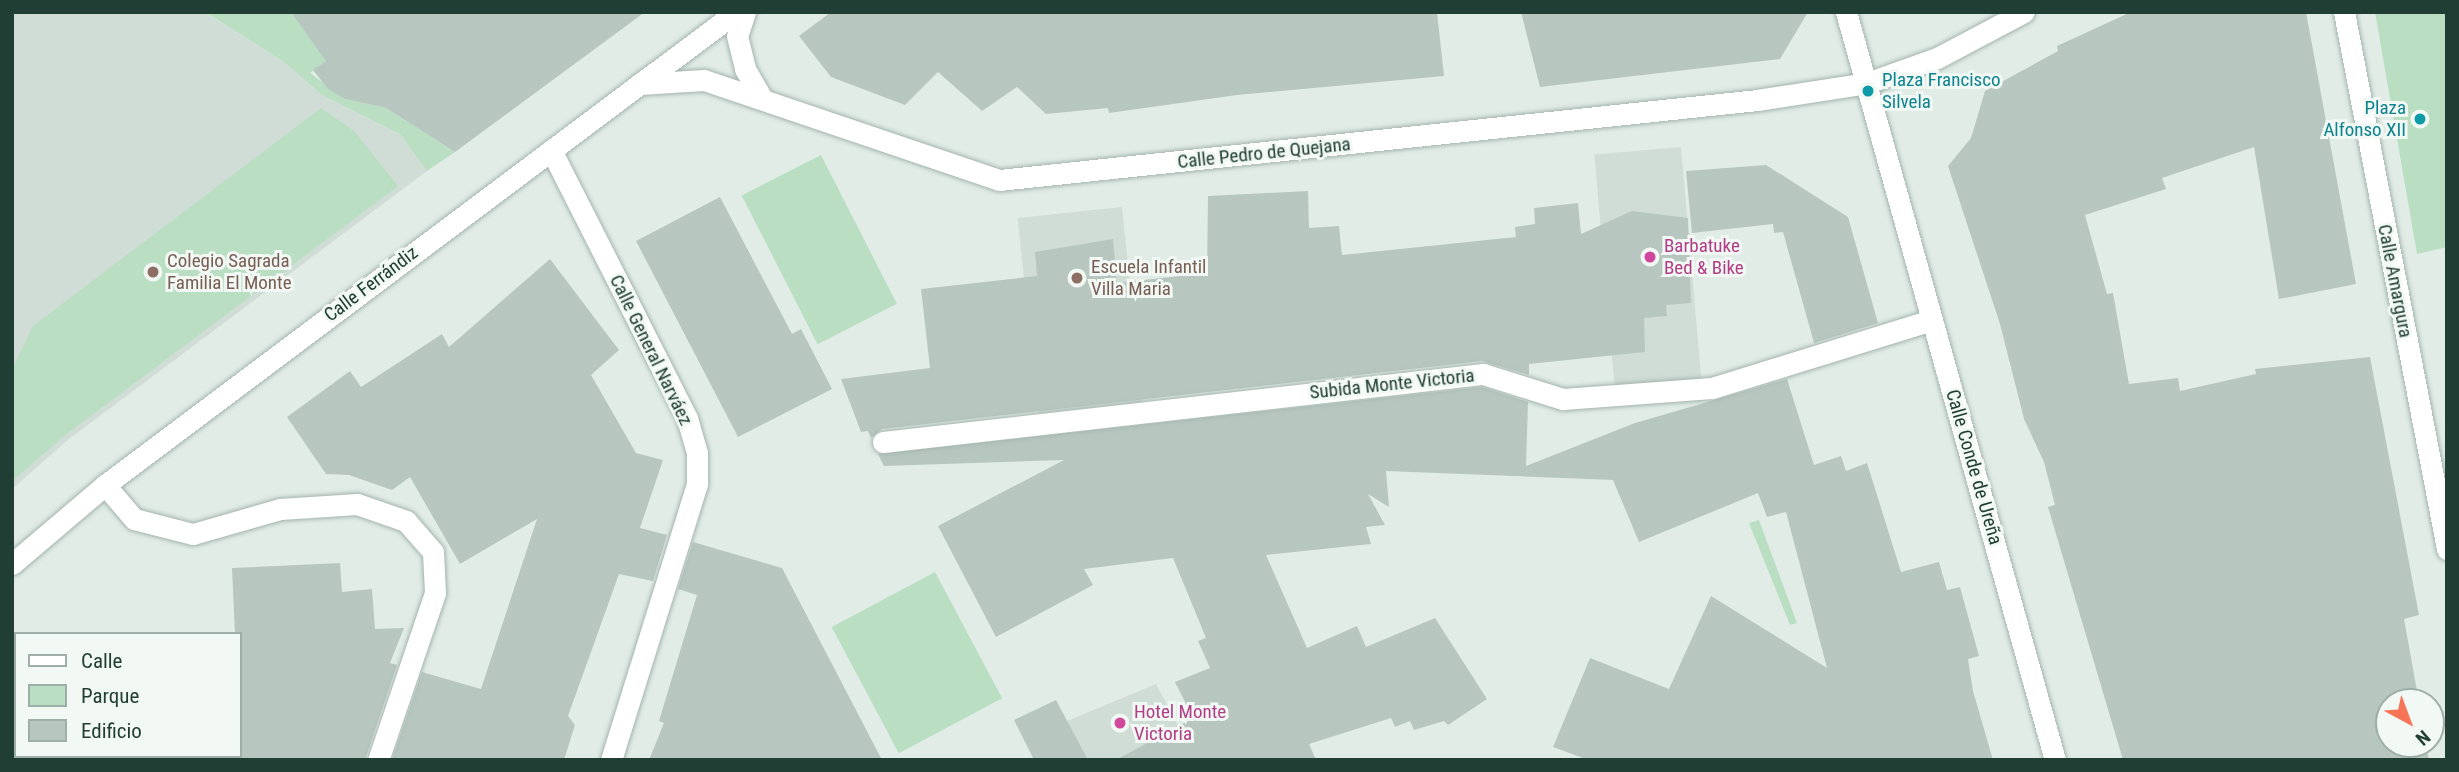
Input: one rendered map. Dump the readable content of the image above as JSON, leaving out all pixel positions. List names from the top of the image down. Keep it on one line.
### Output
{"streets":{"street":["Calle Pedro de Quejana","Calle Amargura","Calle Ferrándiz","Calle General Narváez","Subida Monte Victoria","Calle Conde de Ureña"]},"crossings":[["Calle Pedro de Quejana","Calle Ferrándiz"],["Calle Pedro de Quejana","Calle Conde de Ureña"],["Calle Ferrándiz","Calle General Narváez"],["Subida Monte Victoria","Calle Conde de Ureña"]],"places":["Plaza Francisco Silvela","Plaza Alfonso XII","Barbatuke Bed & Bike","Colegio Sagrada Familia El Monte","Escuela Infantil Villa Maria","Hotel Monte Victoria"],"legend":["Calle","Parque","Edificio"],"north":"bottom right"}
